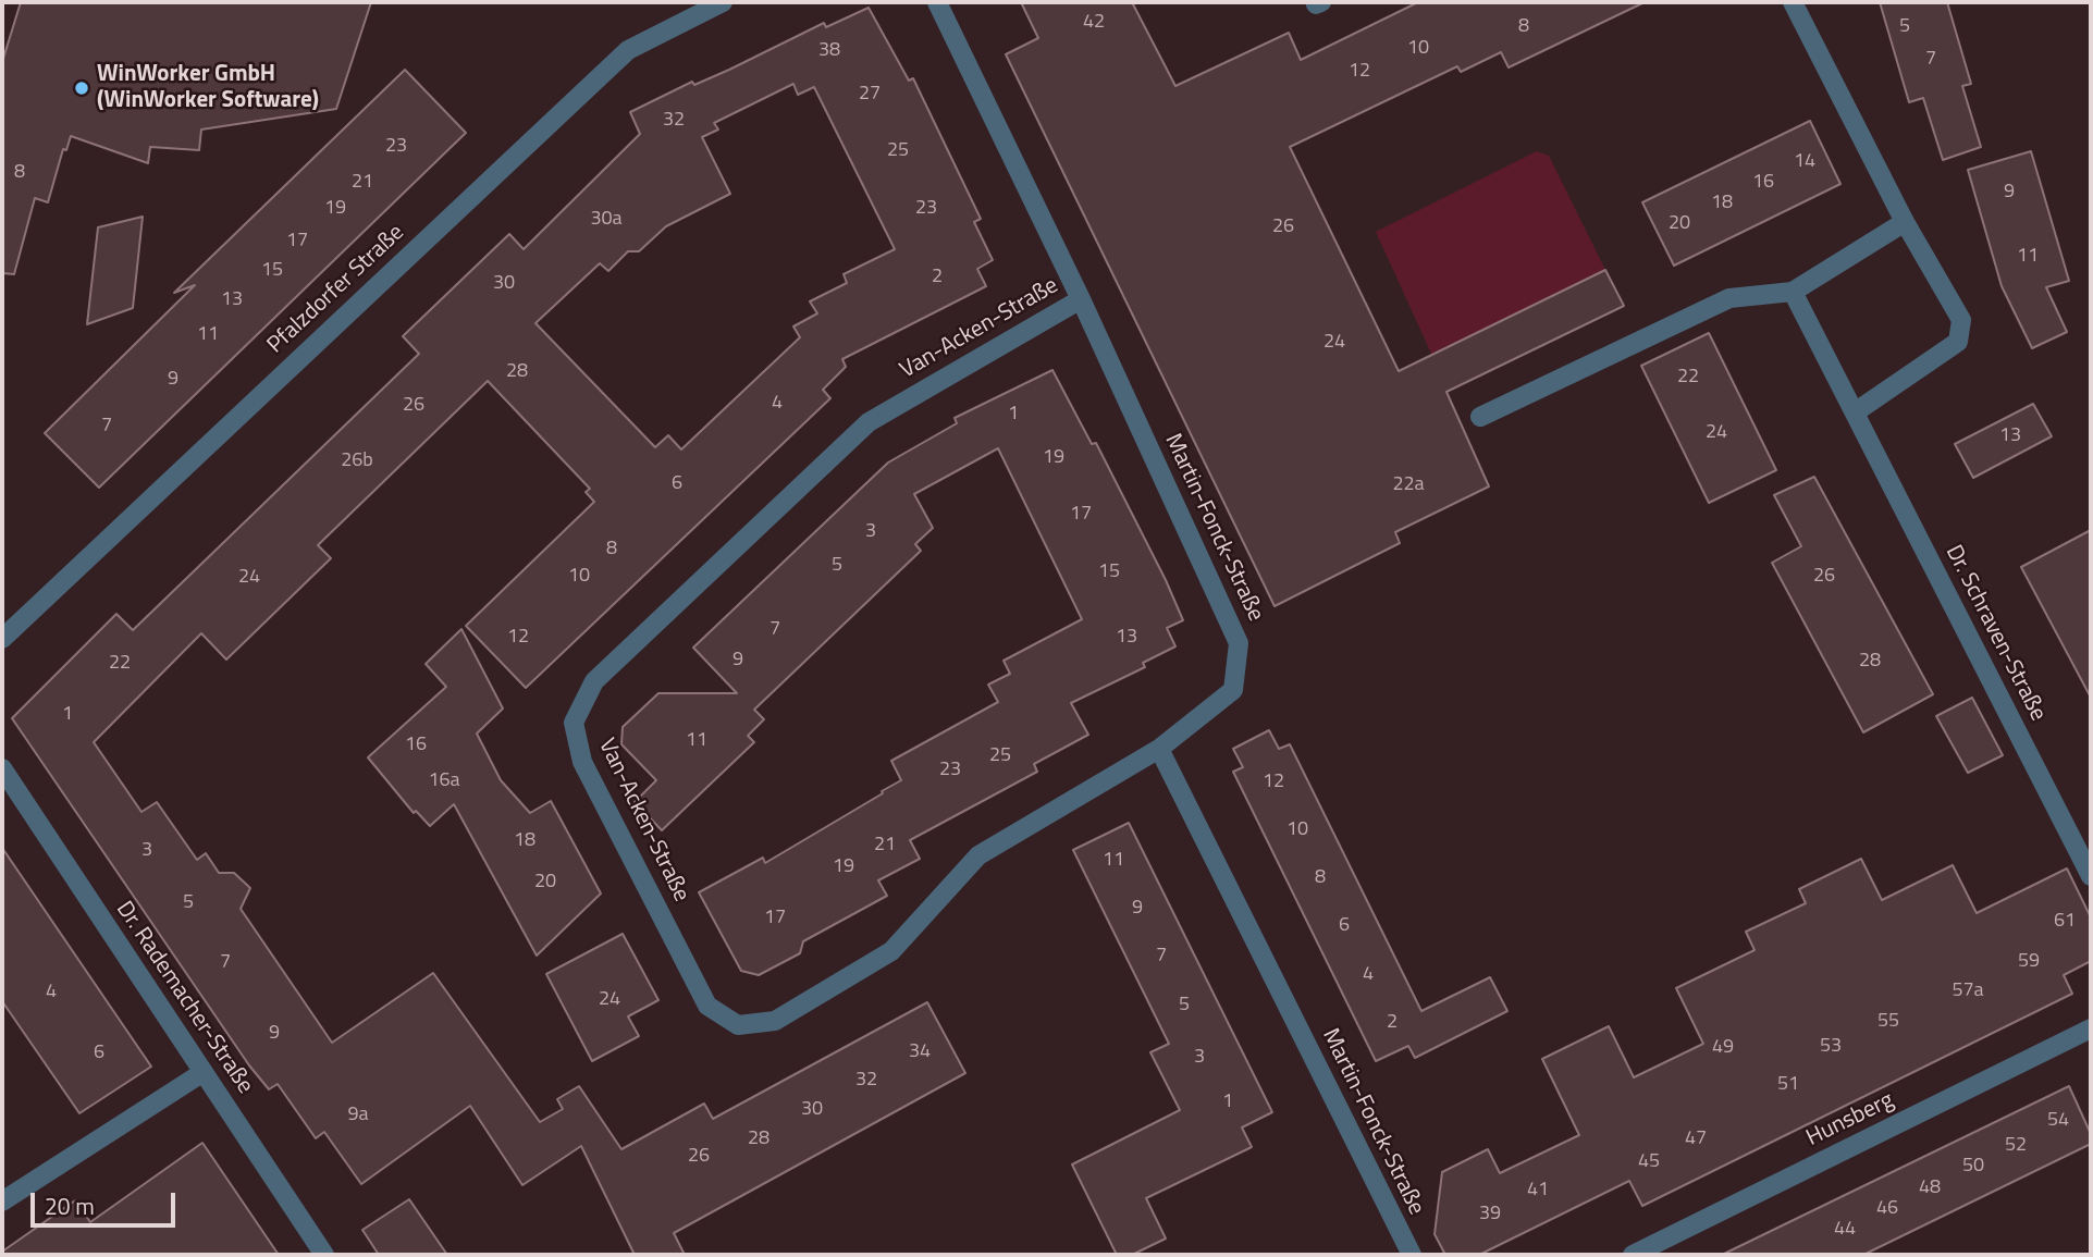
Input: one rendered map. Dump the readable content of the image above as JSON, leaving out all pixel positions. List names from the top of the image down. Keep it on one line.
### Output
{"streets":{"street":["Pfalzdorfer Straße","Van-Acken-Straße","Martin-Fonck-Straße","Dr. Schraven-Straße","Dr. Rademacher-Straße","Hunsberg"]},"crossings":[["Van-Acken-Straße","Martin-Fonck-Straße"]],"places":["WinWorker GmbH (WinWorker Software)"],"house_numbers":["42","8","5","10","38","7","12","27","32","23","25","14","8","21","16","9","18","19","23","30a","20","26","17","11","15","2","30","13","11","24","28","22","9","4","26","1","7","24","13","19","26b","6","22a","17","3","8","5","15","10","26","24","7","12","13","9","28","22","1","11","16","25","23","16a","12","10","18","21","3","11","19","8","20","5","9","17","61","6","7","59","7","4","57a","4","24","5","55","2","9","53","49","34","6","3","32","51","1","30","9a","54","28","47","52","26","45","50","48","41","46","39","44"],"scale_bar":"20 m"}
